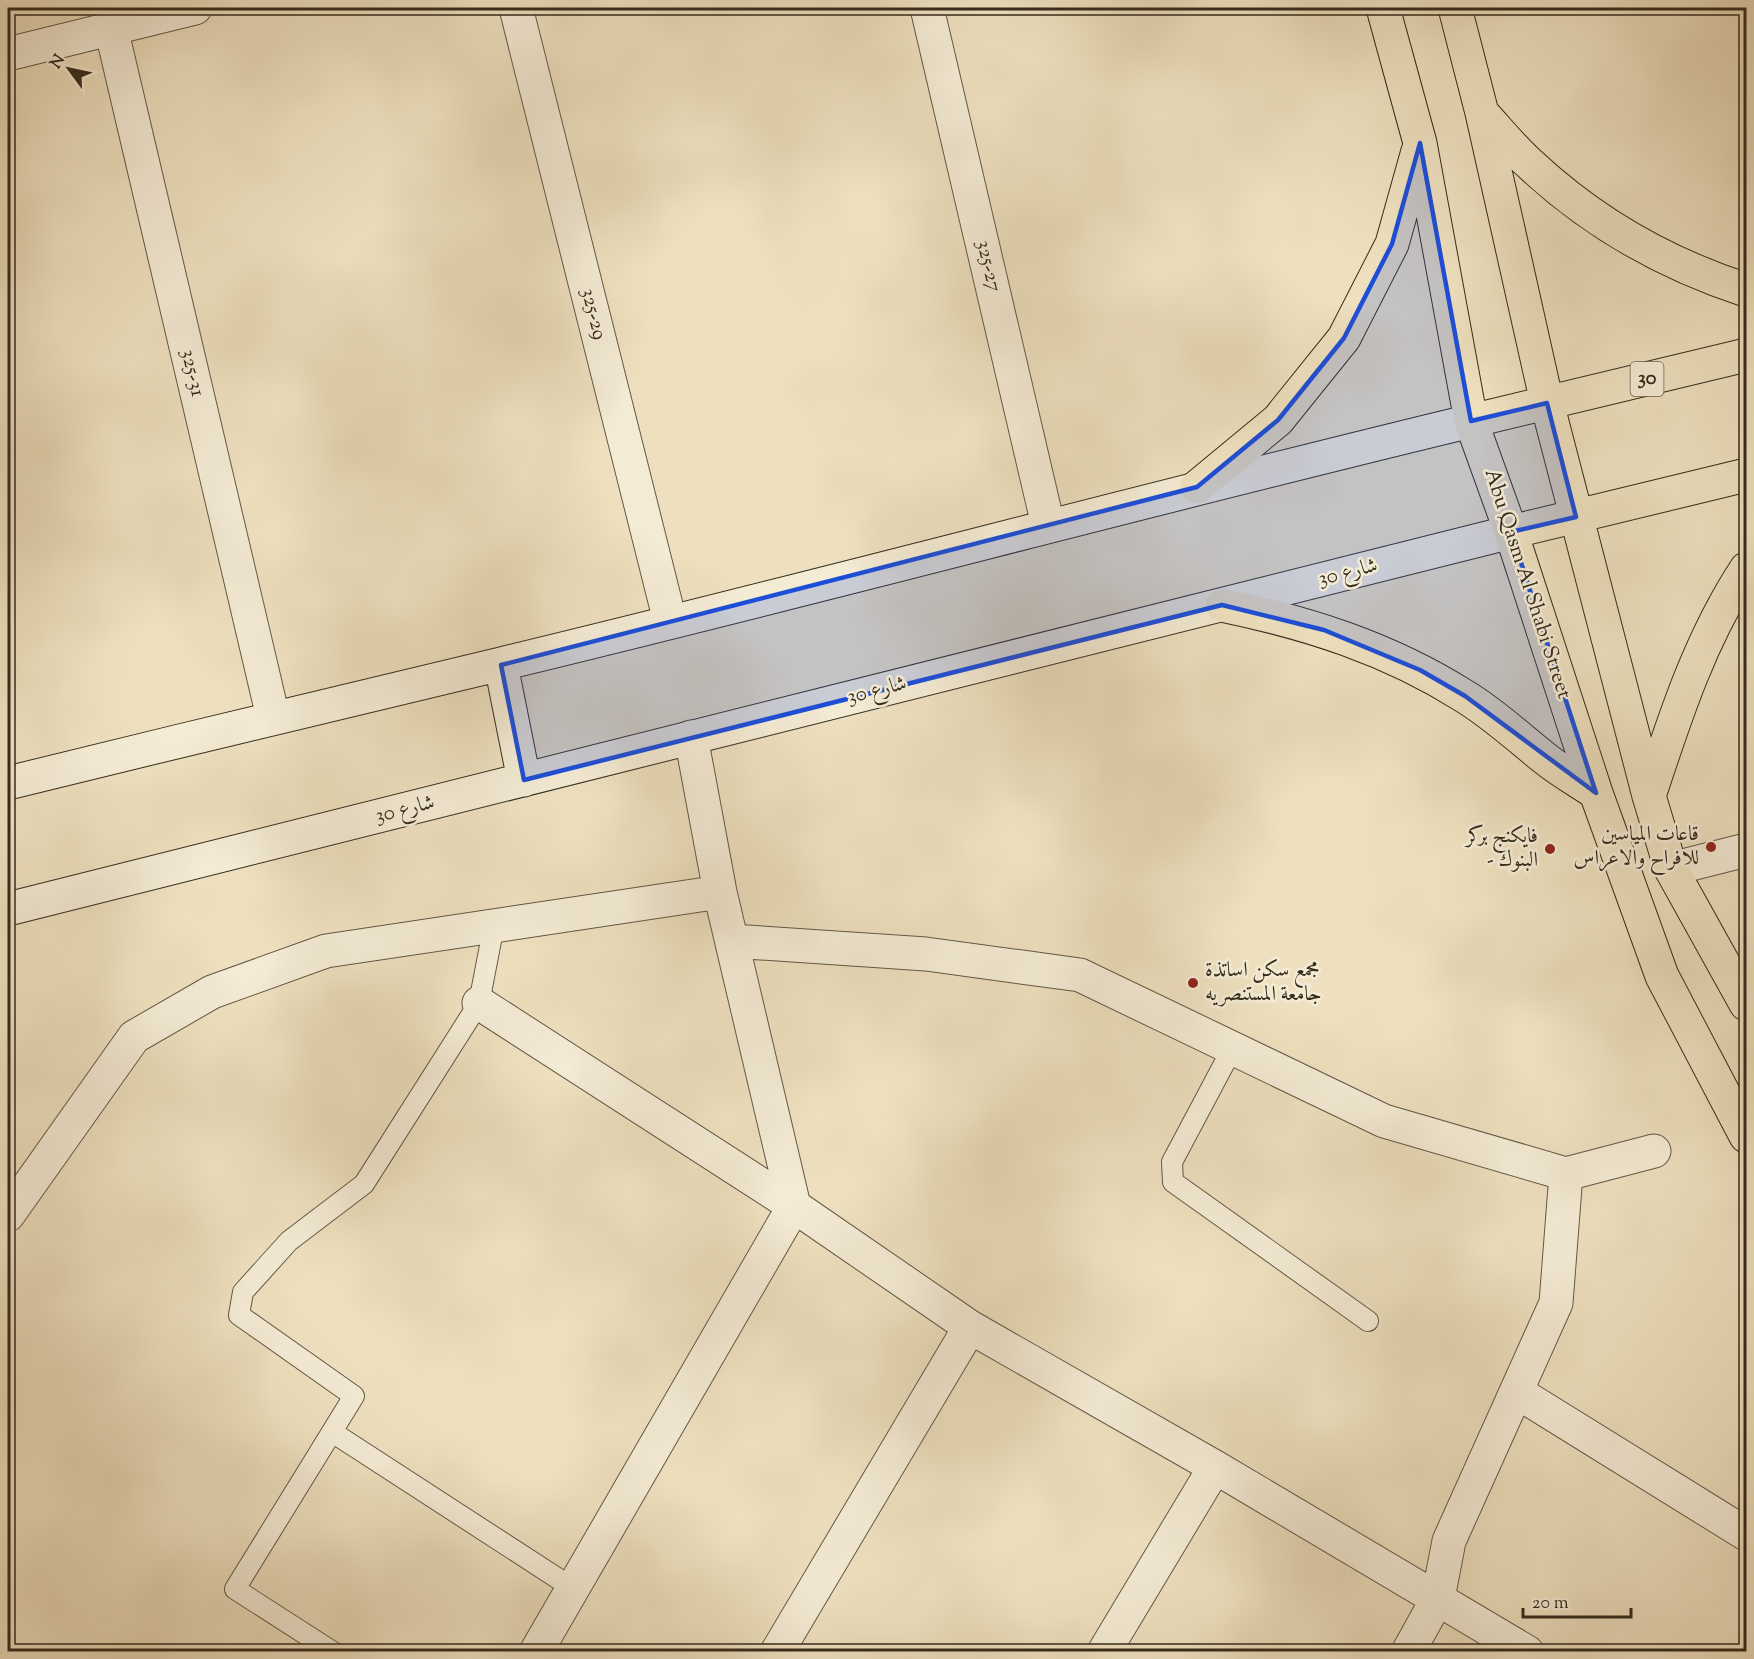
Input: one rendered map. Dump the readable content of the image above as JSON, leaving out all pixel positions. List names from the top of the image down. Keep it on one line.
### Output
{"streets":{"main road":["30","شارع 30","Abu Qasm Al Shabi Street"],"street":["325-27","325-29","325-31"]},"crossings":[["325-27","30"],["325-29","30"],["325-31","30"],["30","Abu Qasm Al Shabi Street"],["شارع 30","Abu Qasm Al Shabi Street"]],"places":["قاعات المياسين للافراح والاعراس","فايكنج بركر - البنوك","مجمع سكن اساتذة جامعة المستنصريه"],"scale_bar":"20 m","north":"top left"}
